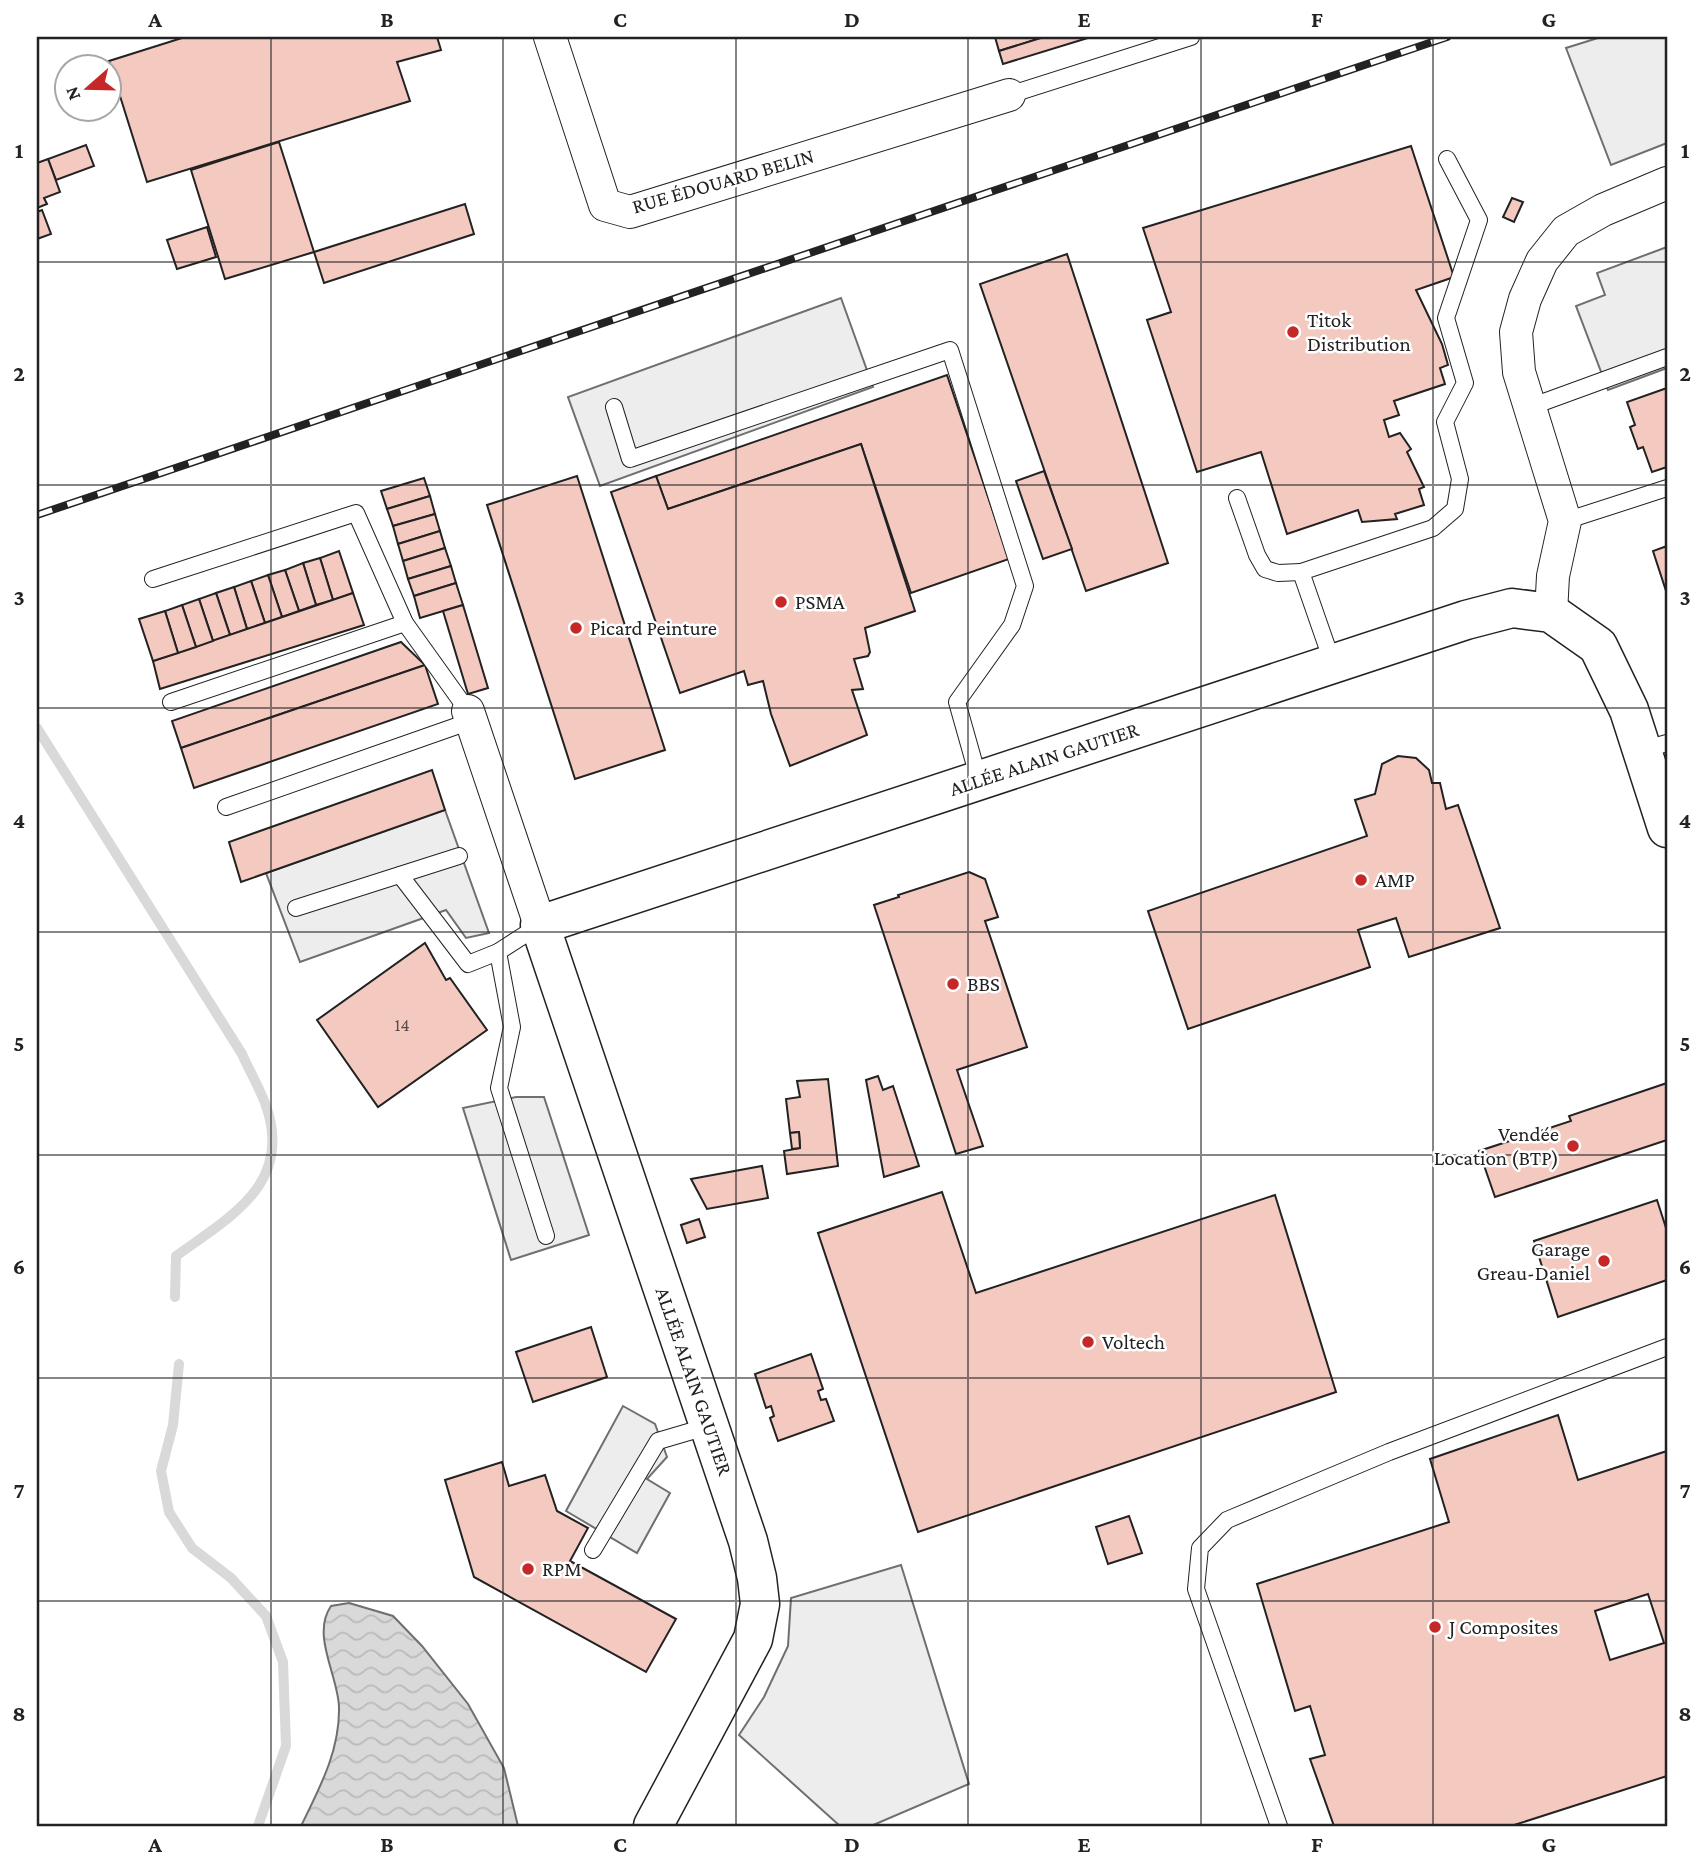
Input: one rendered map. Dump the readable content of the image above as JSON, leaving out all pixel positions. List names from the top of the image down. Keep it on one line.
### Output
{"streets":{"street":["RUE ÉDOUARD BELIN","ALLÉE ALAIN GAUTIER"]},"places":["Titok Distribution","PSMA","Picard Peinture","AMP","BBS","Vendée Location (BTP)","Garage Greau-Daniel","Voltech","RPM","J Composites"],"house_numbers":["14"],"north":"left","grid":{"columns":["A","B","C","D","E","F","G"],"rows":["1","2","3","4","5","6","7","8"]}}
